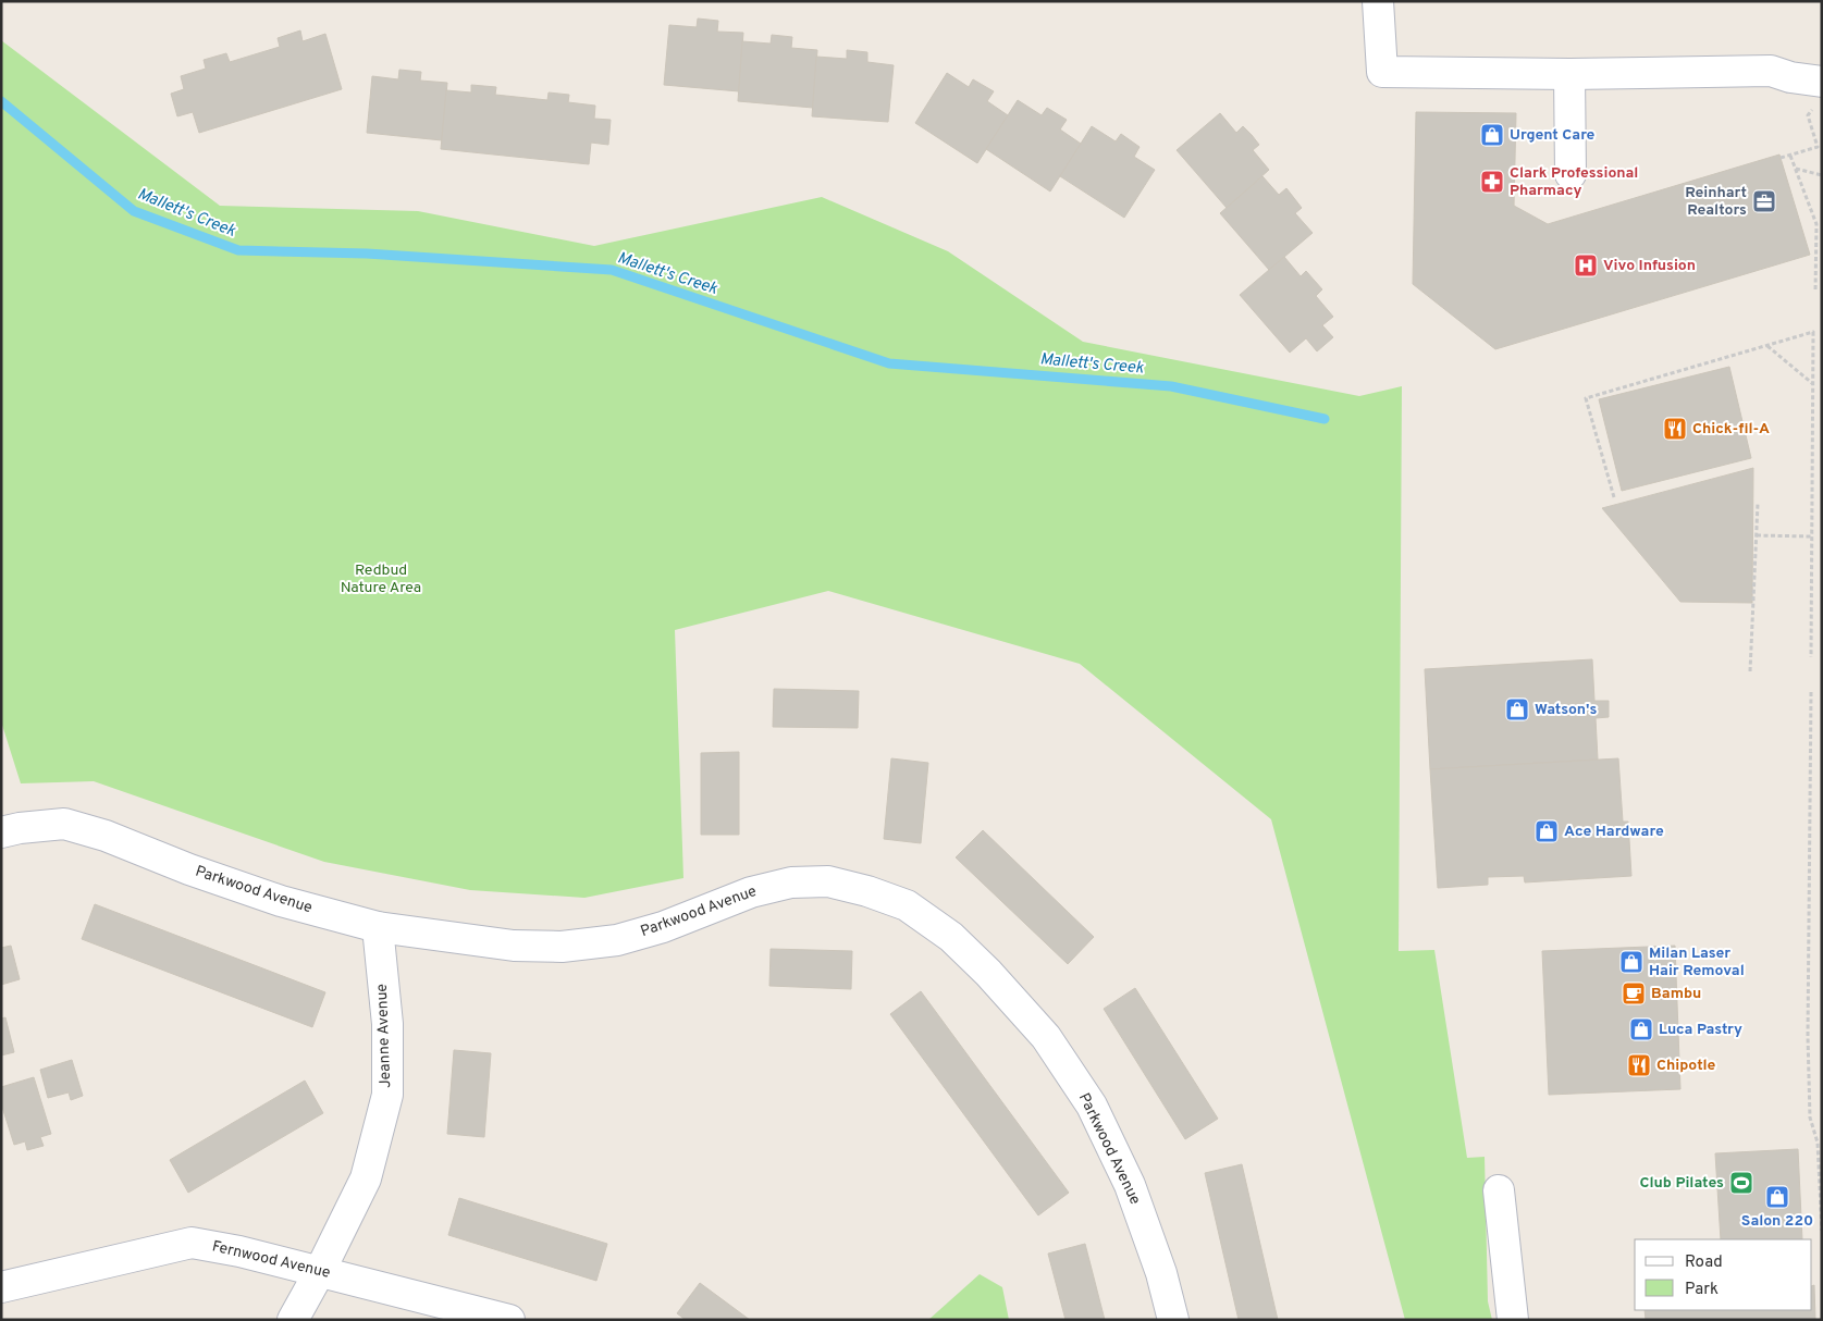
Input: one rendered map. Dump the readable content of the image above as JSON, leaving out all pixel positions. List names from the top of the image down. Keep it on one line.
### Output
{"streets":{"street":["Parkwood Avenue","Jeanne Avenue","Fernwood Avenue"]},"crossings":[["Parkwood Avenue","Jeanne Avenue"],["Jeanne Avenue","Fernwood Avenue"]],"water":["Mallett's Creek"],"parks":["Redbud Nature Area"],"places":{"shop":["Urgent Care","Watson's","Ace Hardware","Milan Laser Hair Removal","Luca Pastry","Salon 220"],"pharmacy":["Clark Professional Pharmacy"],"office":["Reinhart Realtors"],"hospital":["Vivo Infusion"],"restaurant":["Chick-fil-A","Chipotle"],"cafe":["Bambu"],"sports":["Club Pilates"]},"legend":["Road","Park"]}
